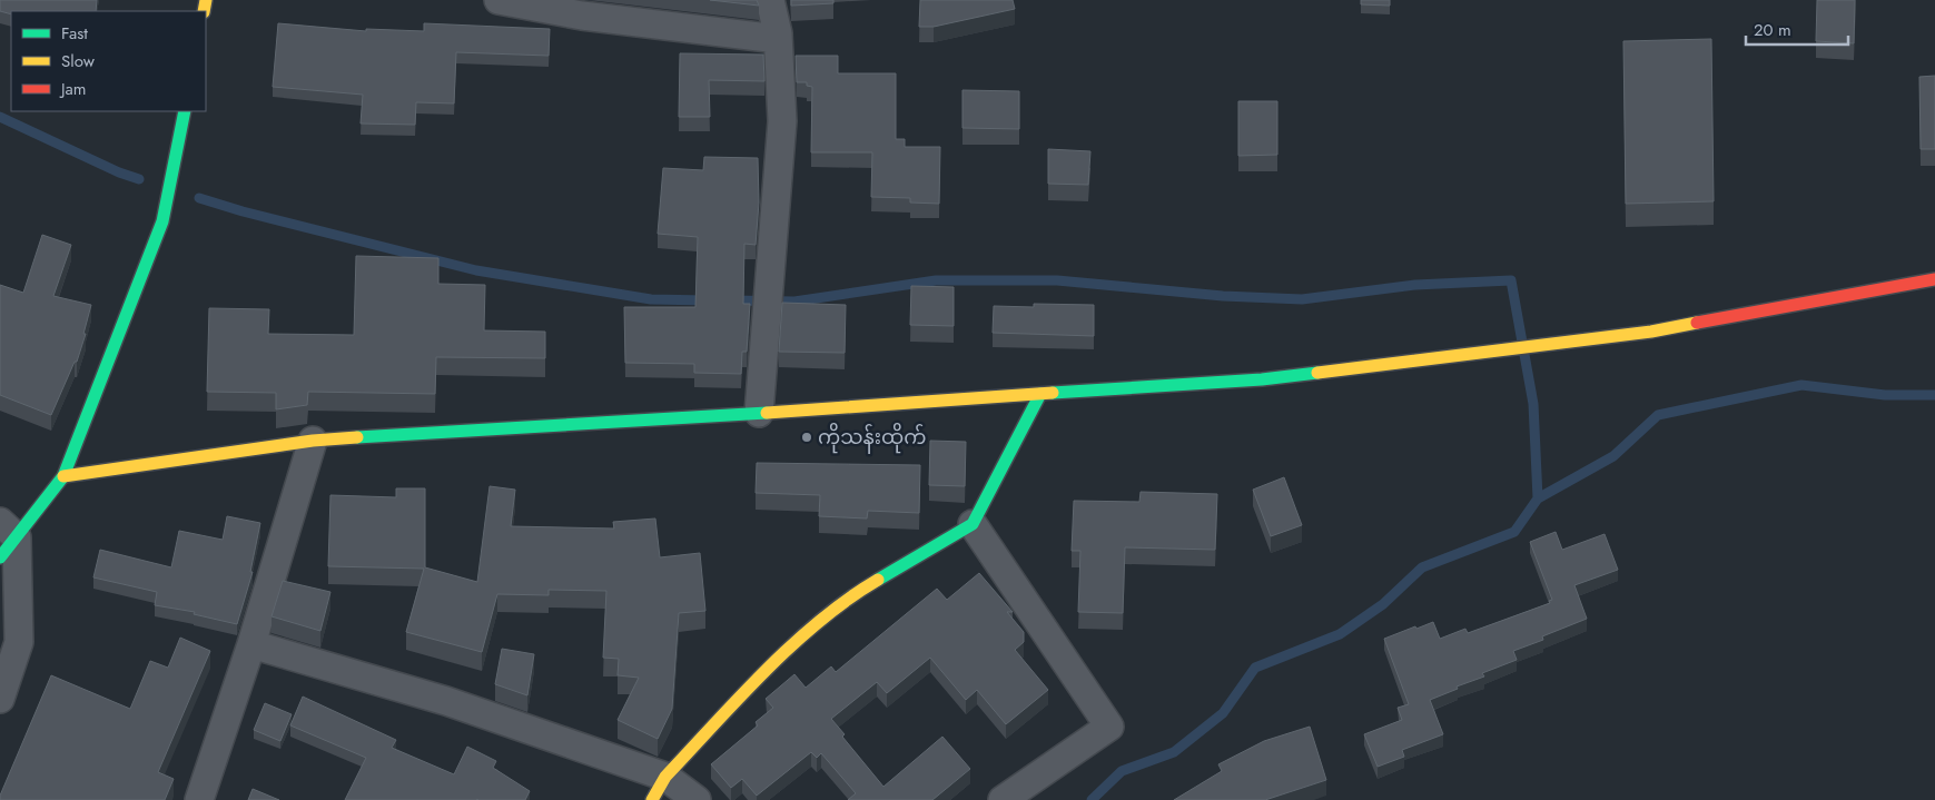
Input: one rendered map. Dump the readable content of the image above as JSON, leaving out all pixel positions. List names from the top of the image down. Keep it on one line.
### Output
{"places":["ကိုသန်းထိုက်"],"legend":["Fast","Slow","Jam"],"scale_bar":"20 m"}
